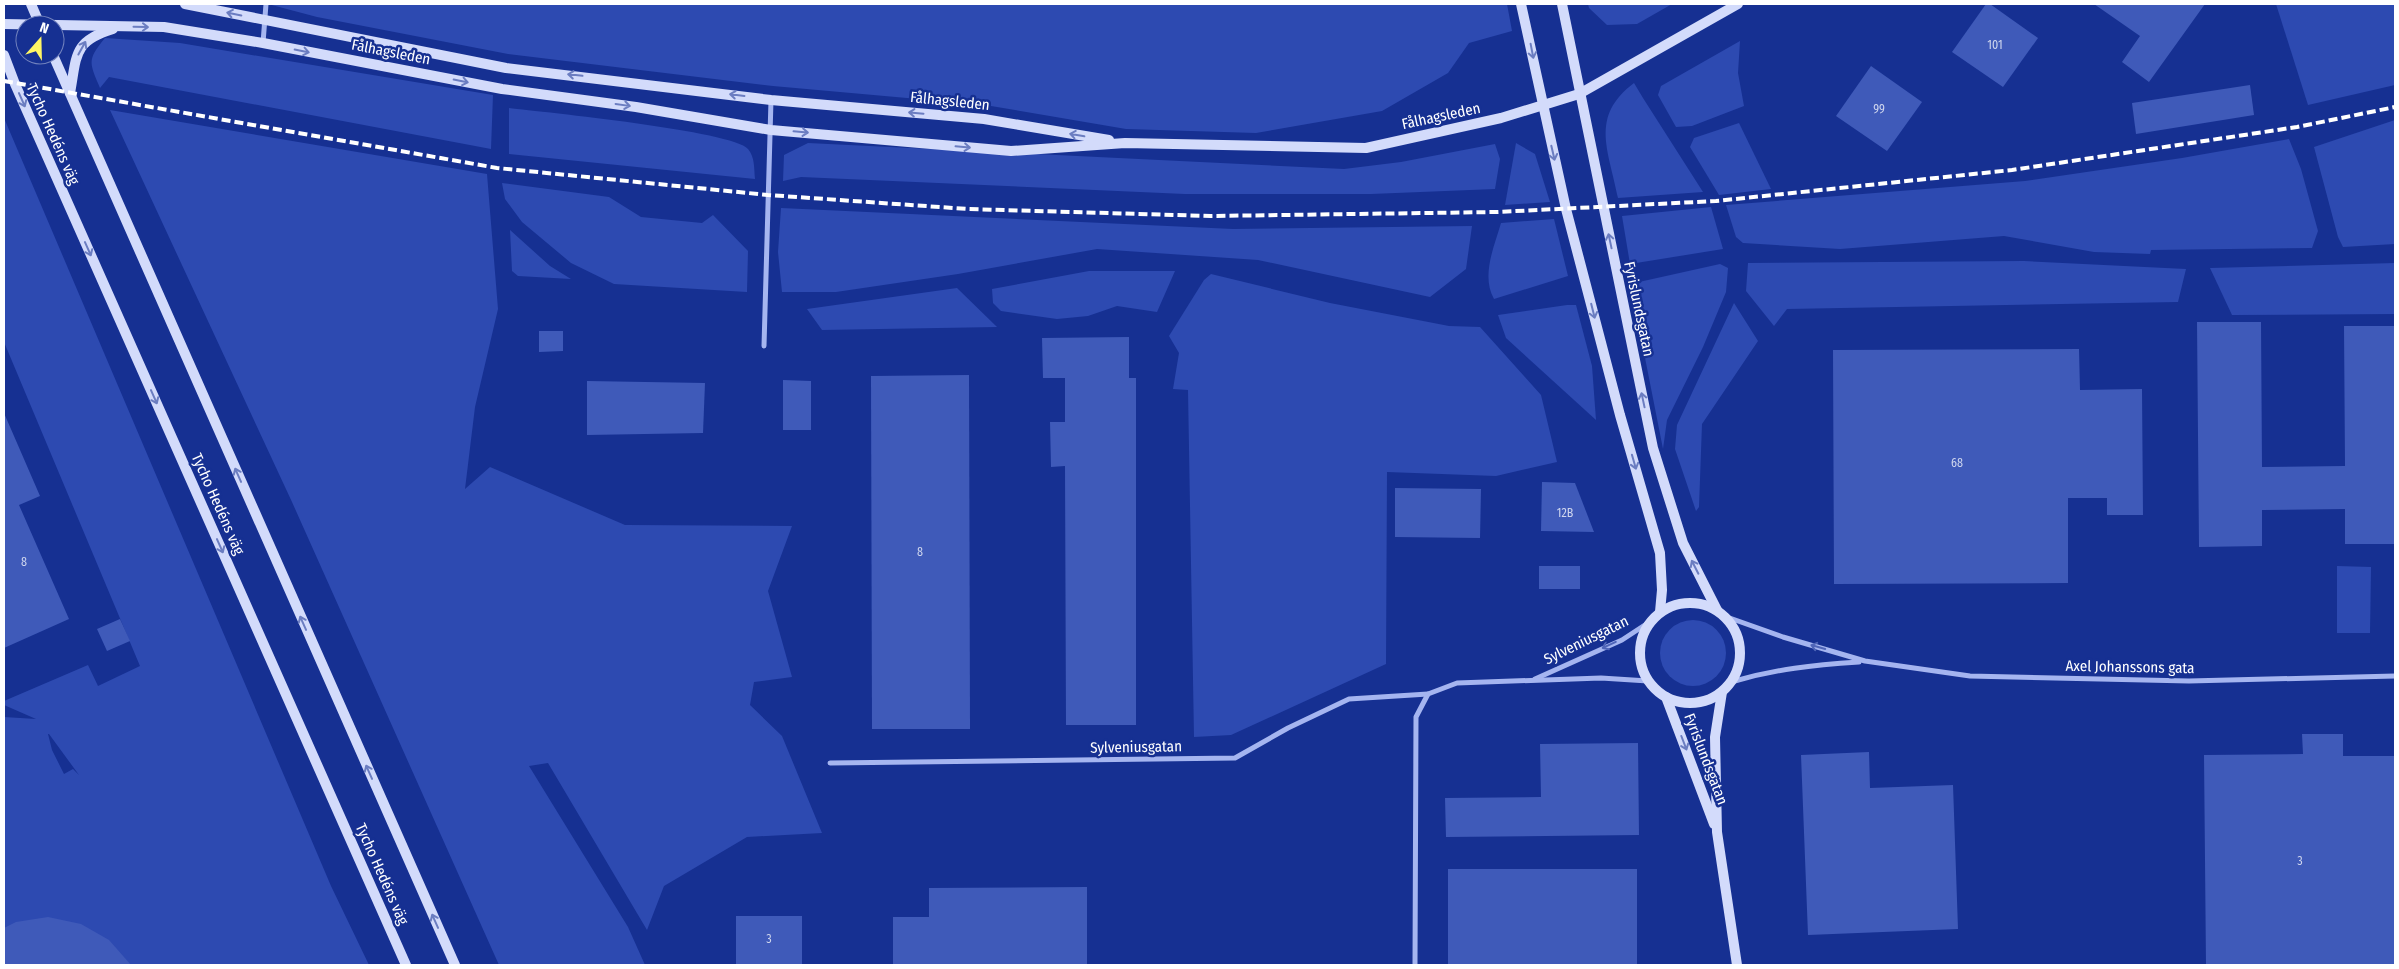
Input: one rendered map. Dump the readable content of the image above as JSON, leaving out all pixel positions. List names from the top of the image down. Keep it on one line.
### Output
{"streets":{"main road":["Fålhagsleden","Tycho Hedéns väg","Fyrislundsgatan"],"street":["Sylveniusgatan","Axel Johanssons gata"]},"crossings":[["Fålhagsleden","Fyrislundsgatan"],["Fyrislundsgatan","Sylveniusgatan"],["Fyrislundsgatan","Axel Johanssons gata"],["Sylveniusgatan","Axel Johanssons gata"]],"house_numbers":["101","99","68","12B","8","8","3","3"],"north":"top"}
